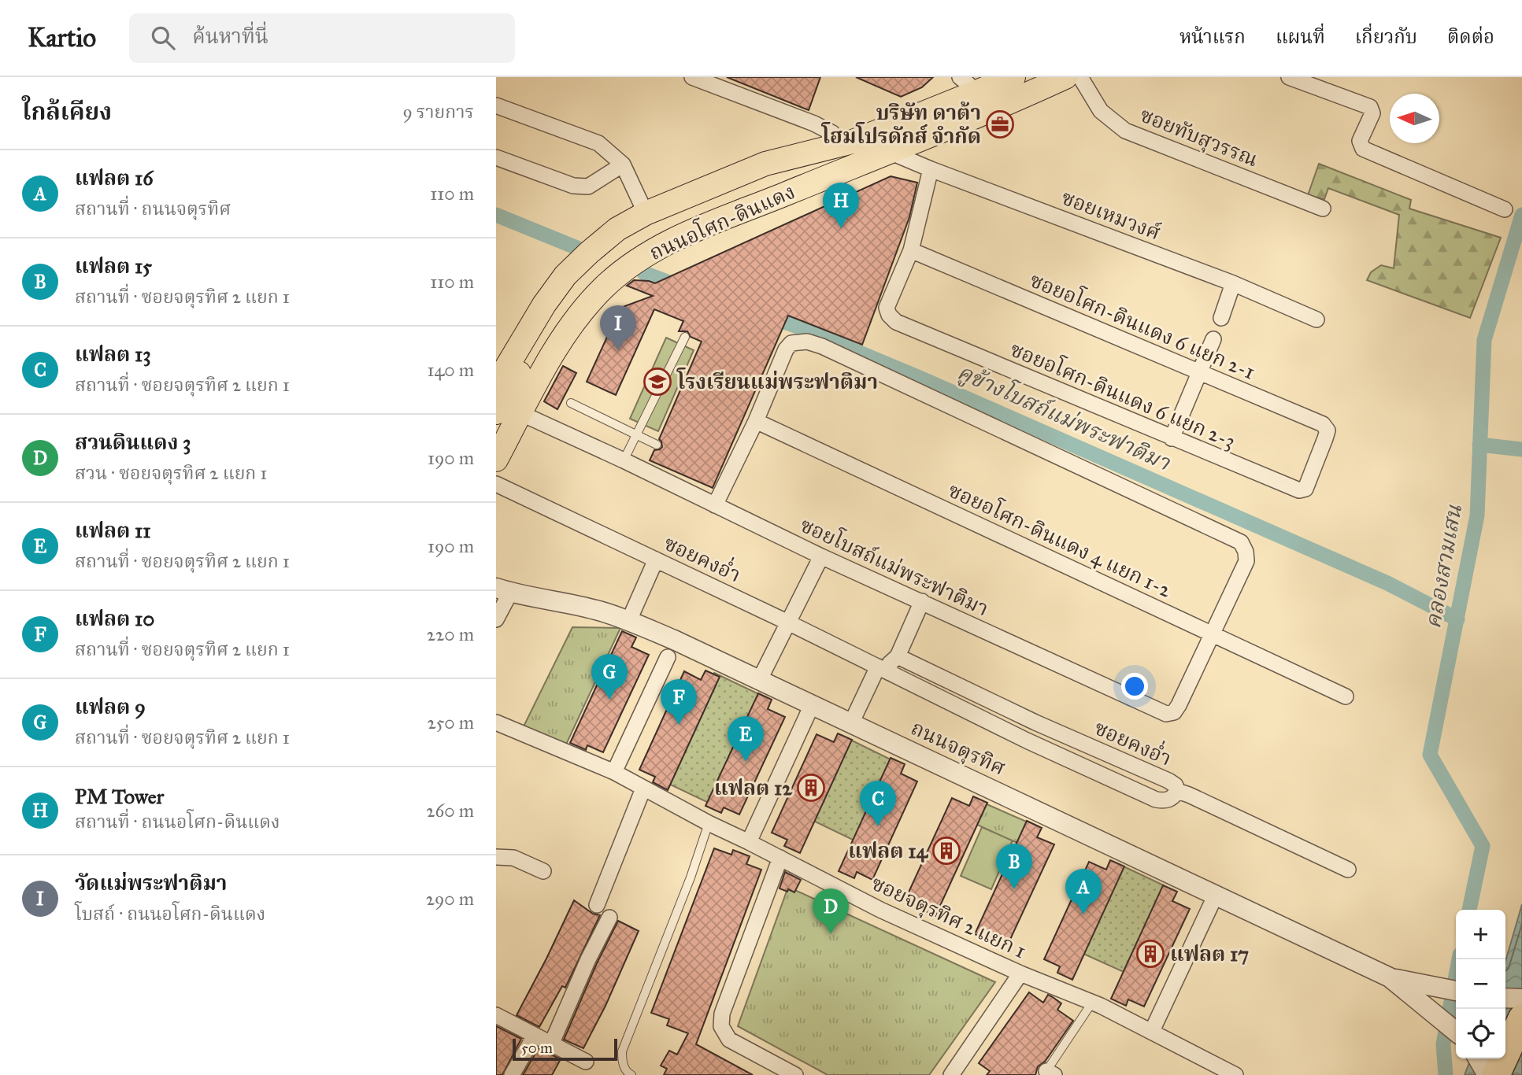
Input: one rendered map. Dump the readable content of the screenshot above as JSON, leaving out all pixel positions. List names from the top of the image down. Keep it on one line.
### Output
{"streets":{"main road":["ถนนอโศก-ดินแดง"],"street":["ซอยทับสุวรรณ","ซอยเหมวงศ์","ซอยอโศก-ดินแดง 6 แยก 2-1","ซอยอโศก-ดินแดง 6 แยก 2-3","ซอยอโศก-ดินแดง 4 แยก 1-2","ซอยคงอ่ำ","ซอยโบสถ์แม่พระฟาติมา","ถนนจตุรทิศ","ซอยจตุรทิศ 2 แยก 1"]},"crossings":[["ซอยเหมวงศ์","ถนนอโศก-ดินแดง"],["ถนนอโศก-ดินแดง","ซอยโบสถ์แม่พระฟาติมา"],["ซอยอโศก-ดินแดง 6 แยก 2-1","ซอยอโศก-ดินแดง 6 แยก 2-3"],["ซอยอโศก-ดินแดง 4 แยก 1-2","ซอยโบสถ์แม่พระฟาติมา"]],"water":["คูข้างโบสถ์แม่พระฟาติมา","คลองสามเสน"],"places":{"office":["บริษัท ดาต้า โฮมโปรดักส์ จำกัด"],"school or university":["โรงเรียนแม่พระฟาติมา"],"building":["แฟลต 12","แฟลต 14","แฟลต 17"]},"scale_bar":"50 m","north":"left","page":{"header":"Kartio","search":"ค้นหาที่นี่","nav":["หน้าแรก","แผนที่","เกี่ยวกับ","ติดต่อ"],"heading":["ใกล้เคียง","9 รายการ"],"list":[{"mark":"A","name":"แฟลต 16","note":"สถานที่ · ถนนจตุรทิศ","value":"110 m"},{"mark":"B","name":"แฟลต 15","note":"สถานที่ · ซอยจตุรทิศ 2 แยก 1","value":"110 m"},{"mark":"C","name":"แฟลต 13","note":"สถานที่ · ซอยจตุรทิศ 2 แยก 1","value":"140 m"},{"mark":"D","name":"สวนดินแดง 3","note":"สวน · ซอยจตุรทิศ 2 แยก 1","value":"190 m"},{"mark":"E","name":"แฟลต 11","note":"สถานที่ · ซอยจตุรทิศ 2 แยก 1","value":"190 m"},{"mark":"F","name":"แฟลต 10","note":"สถานที่ · ซอยจตุรทิศ 2 แยก 1","value":"220 m"},{"mark":"G","name":"แฟลต 9","note":"สถานที่ · ซอยจตุรทิศ 2 แยก 1","value":"250 m"},{"mark":"H","name":"PM Tower","note":"สถานที่ · ถนนอโศก-ดินแดง","value":"260 m"},{"mark":"I","name":"วัดแม่พระฟาติมา","note":"โบสถ์ · ถนนอโศก-ดินแดง","value":"290 m"}],"pins":["H","I","G","F","E","C","B","A","D"],"map_buttons":["+","−"],"scale":"50 m"}}
